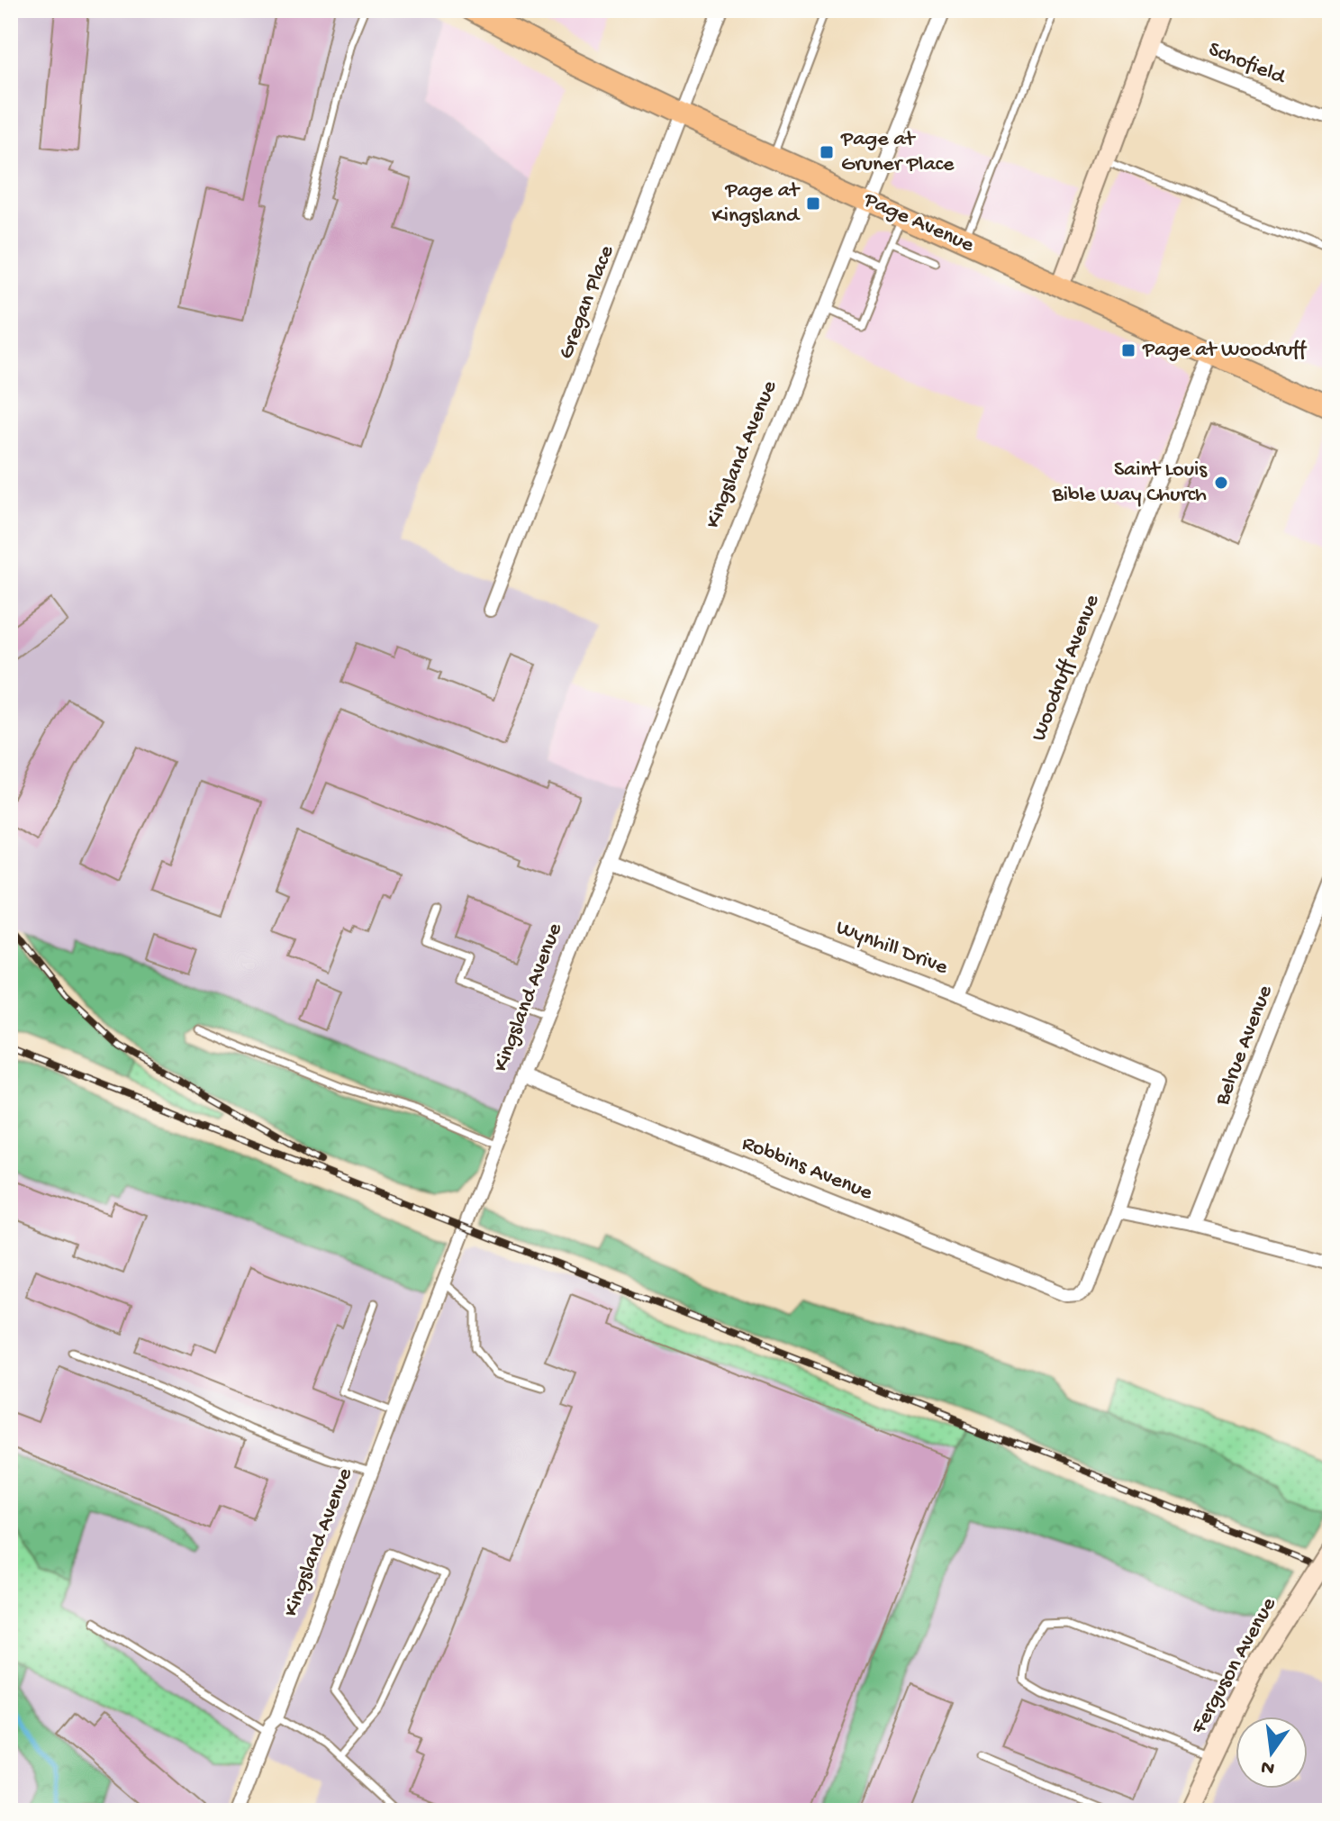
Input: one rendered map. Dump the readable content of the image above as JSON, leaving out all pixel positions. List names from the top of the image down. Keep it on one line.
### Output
{"streets":{"main road":["Page Avenue"],"street":["Schofield","Gregan Place","Kingsland Avenue","Woodruff Avenue","Wynhill Drive","Belrue Avenue","Robbins Avenue","Ferguson Avenue"]},"crossings":[["Page Avenue","Gregan Place"],["Page Avenue","Kingsland Avenue"],["Page Avenue","Woodruff Avenue"],["Kingsland Avenue","Wynhill Drive"],["Kingsland Avenue","Robbins Avenue"],["Woodruff Avenue","Wynhill Drive"],["Wynhill Drive","Robbins Avenue"]],"places":{"transit":["Page at Gruner Place","Page at Kingsland","Page at Woodruff"],"other":["Saint Louis Bible Way Church"]},"north":"bottom"}
